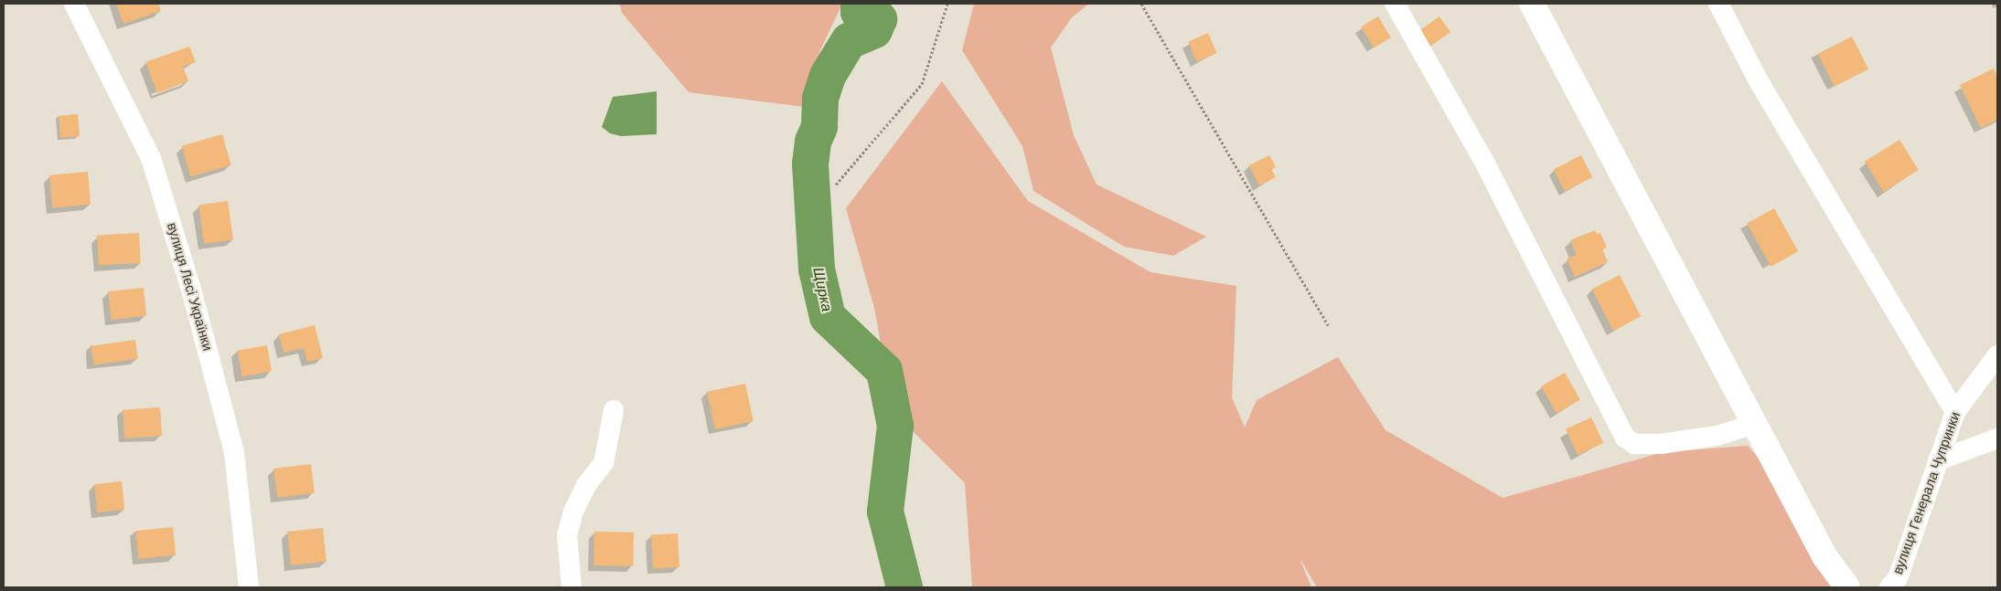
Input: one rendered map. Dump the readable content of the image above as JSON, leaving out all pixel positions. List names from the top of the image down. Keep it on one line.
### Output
{"streets":{"street":["вулиця Лесі Українки","вулиця Генерала Чупринки"]},"water":["Щирка"]}
